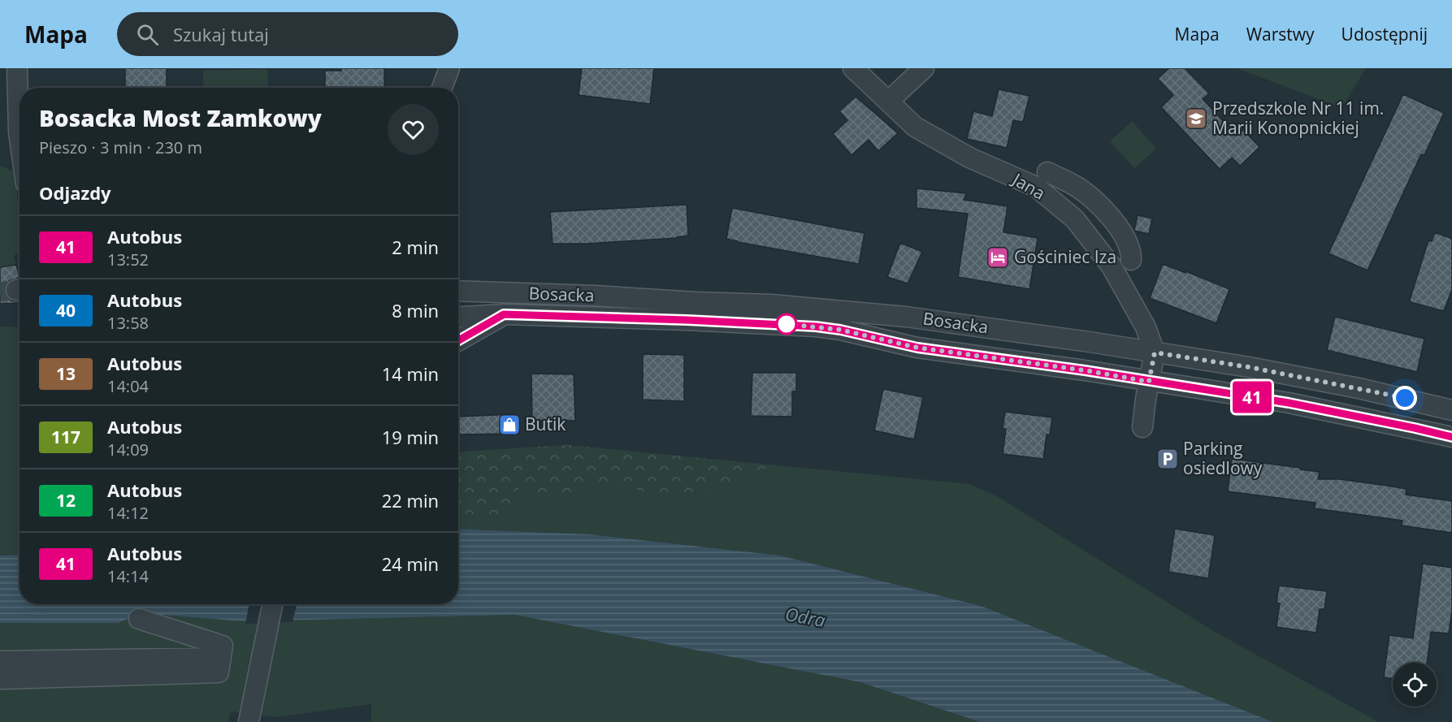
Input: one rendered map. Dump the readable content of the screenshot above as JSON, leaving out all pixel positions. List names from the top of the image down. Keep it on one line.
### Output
{"streets":{"street":["Jana","Bosacka"]},"crossings":[["Jana","Bosacka"]],"water":["Odra"],"places":{"school or university":["Przedszkole Nr 11 im. Marii Konopnickiej"],"hotel":["Gościniec Iza"],"shop":["Butik"],"parking":["Parking osiedlowy"]},"lines":["bus line 41"],"page":{"header":"Mapa","search":"Szukaj tutaj","nav":["Mapa","Warstwy","Udostępnij"],"on_map":"41","heading":[["Bosacka Most Zamkowy","Pieszo · 3 min · 230 m"],"Odjazdy"],"list":[{"mark":"41","name":"Autobus","note":"13:52","value":"2 min"},{"mark":"40","name":"Autobus","note":"13:58","value":"8 min"},{"mark":"13","name":"Autobus","note":"14:04","value":"14 min"},{"mark":"117","name":"Autobus","note":"14:09","value":"19 min"},{"mark":"12","name":"Autobus","note":"14:12","value":"22 min"},{"mark":"41","name":"Autobus","note":"14:14","value":"24 min"}]}}
